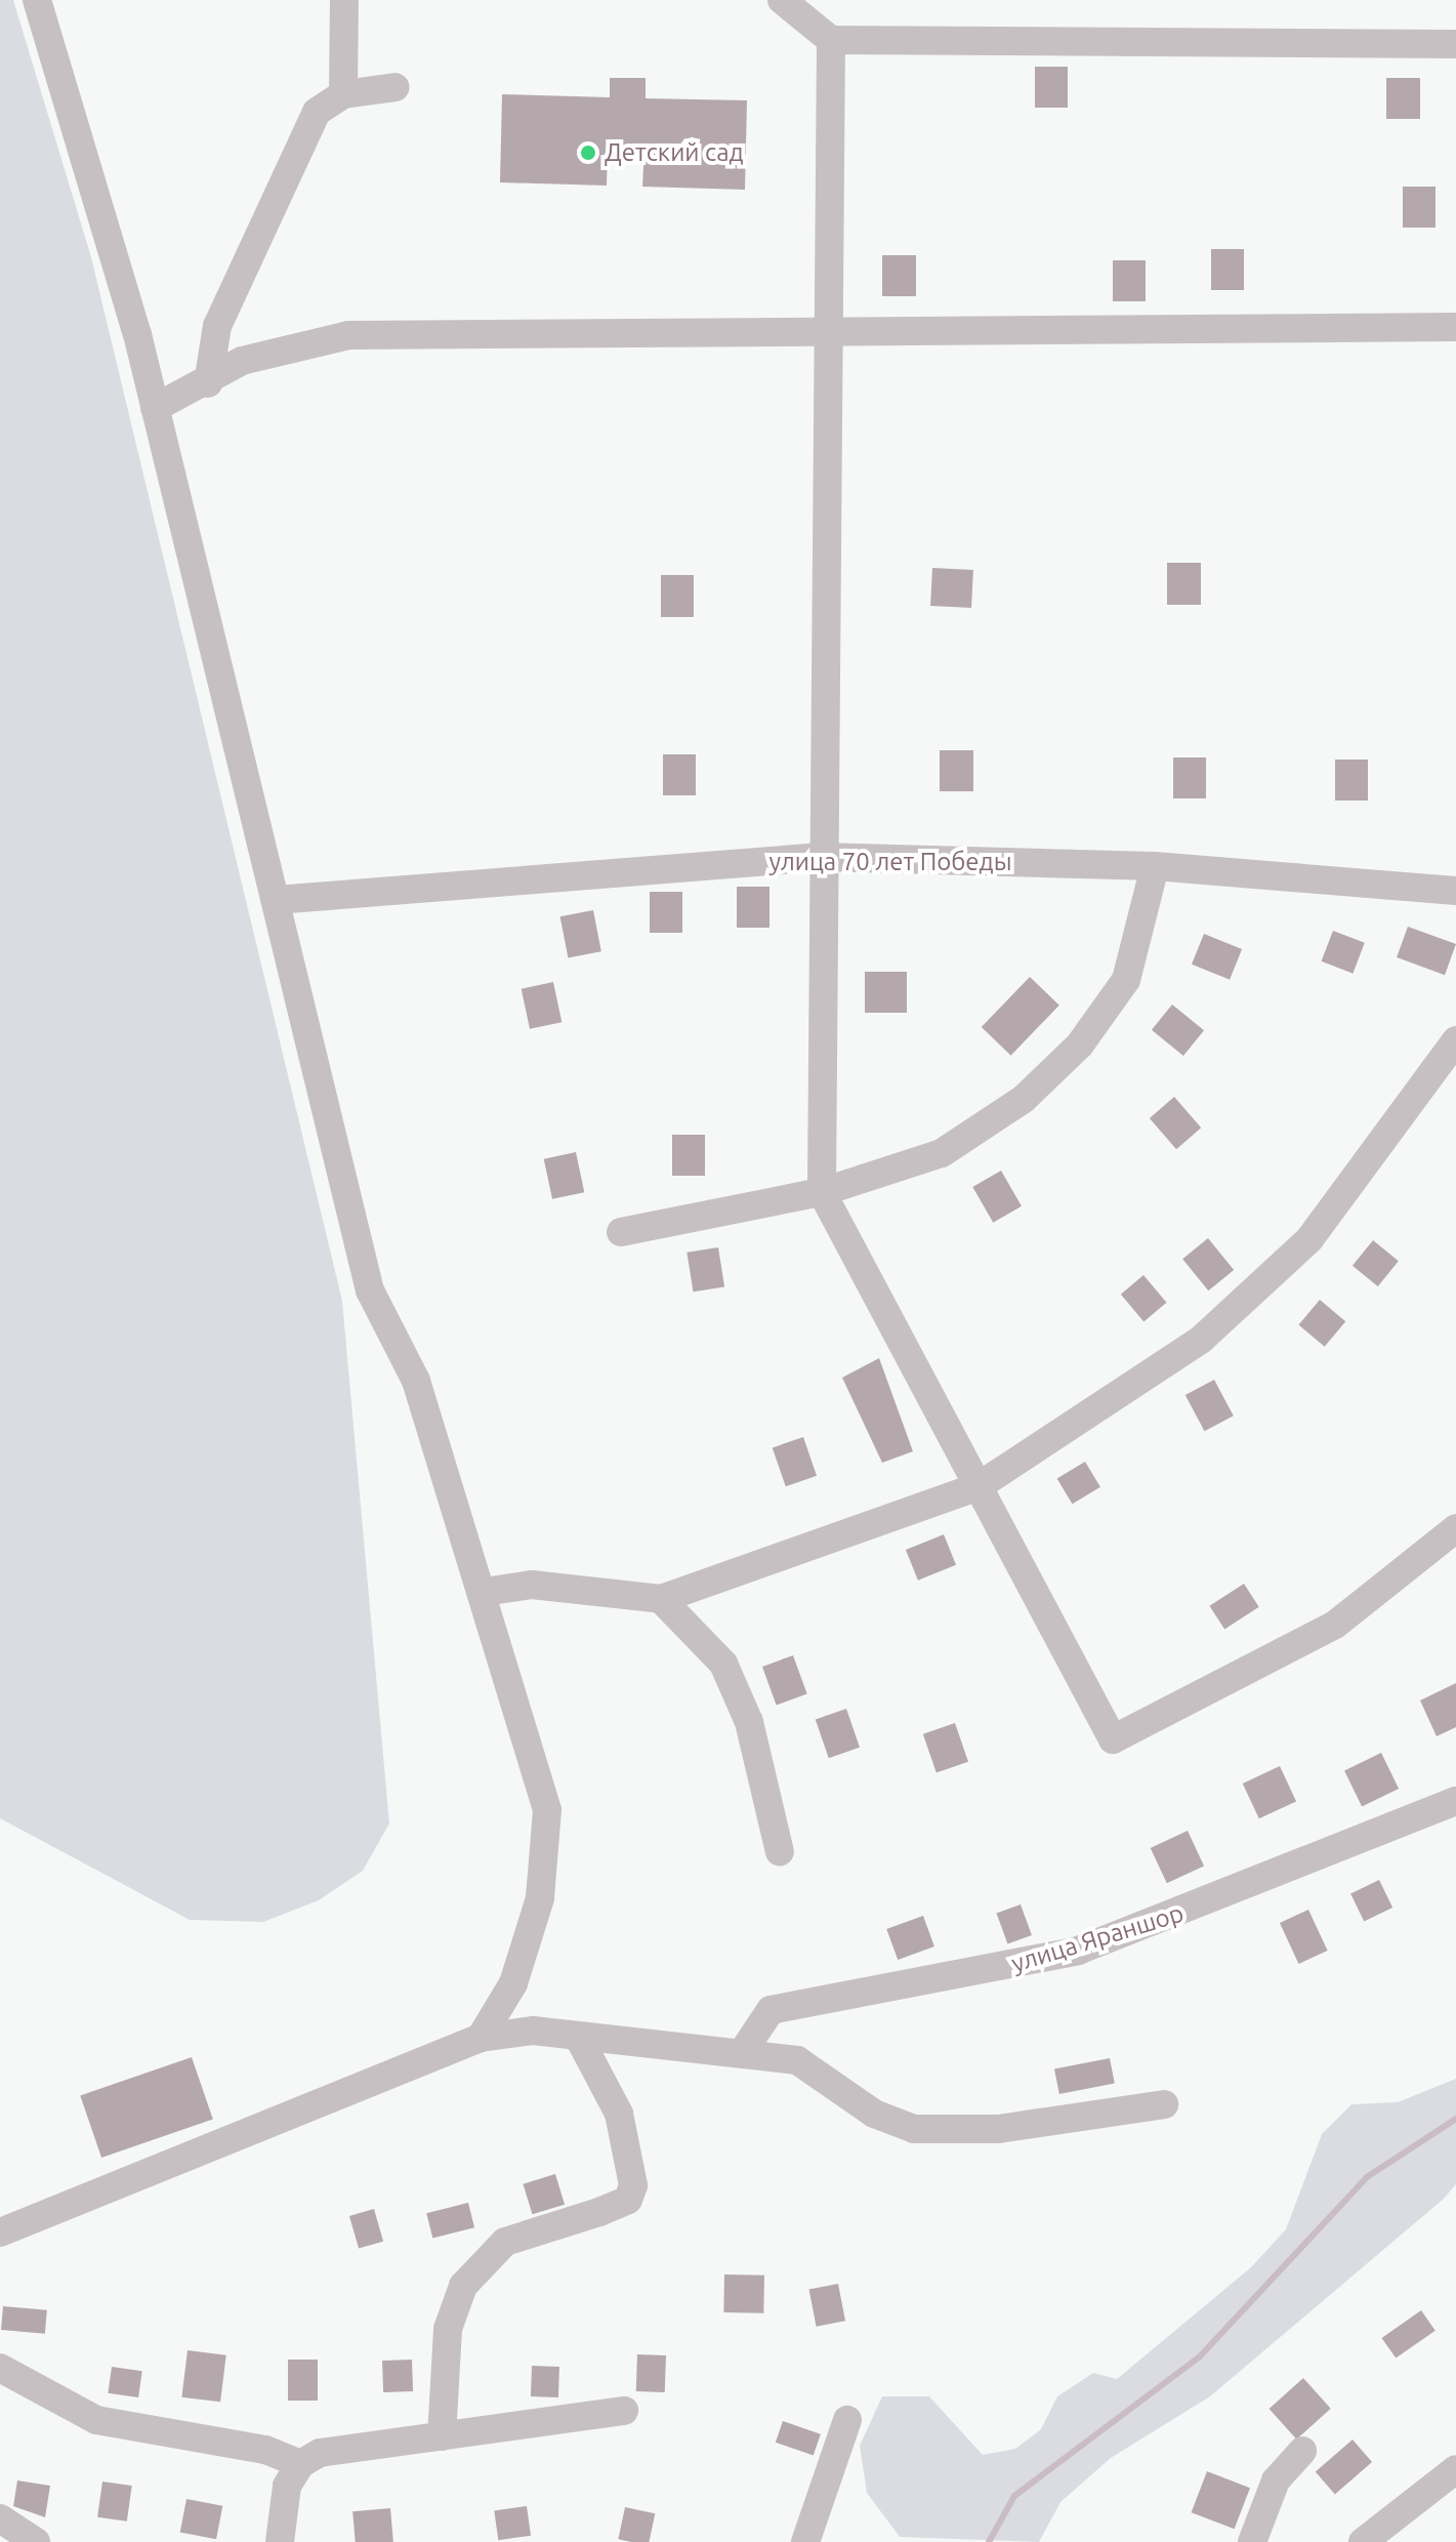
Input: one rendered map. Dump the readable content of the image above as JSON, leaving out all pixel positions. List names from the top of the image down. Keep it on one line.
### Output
{"streets":{"street":["улица 70 лет Победы","улица Яраншор"]},"places":["Детский сад"]}
